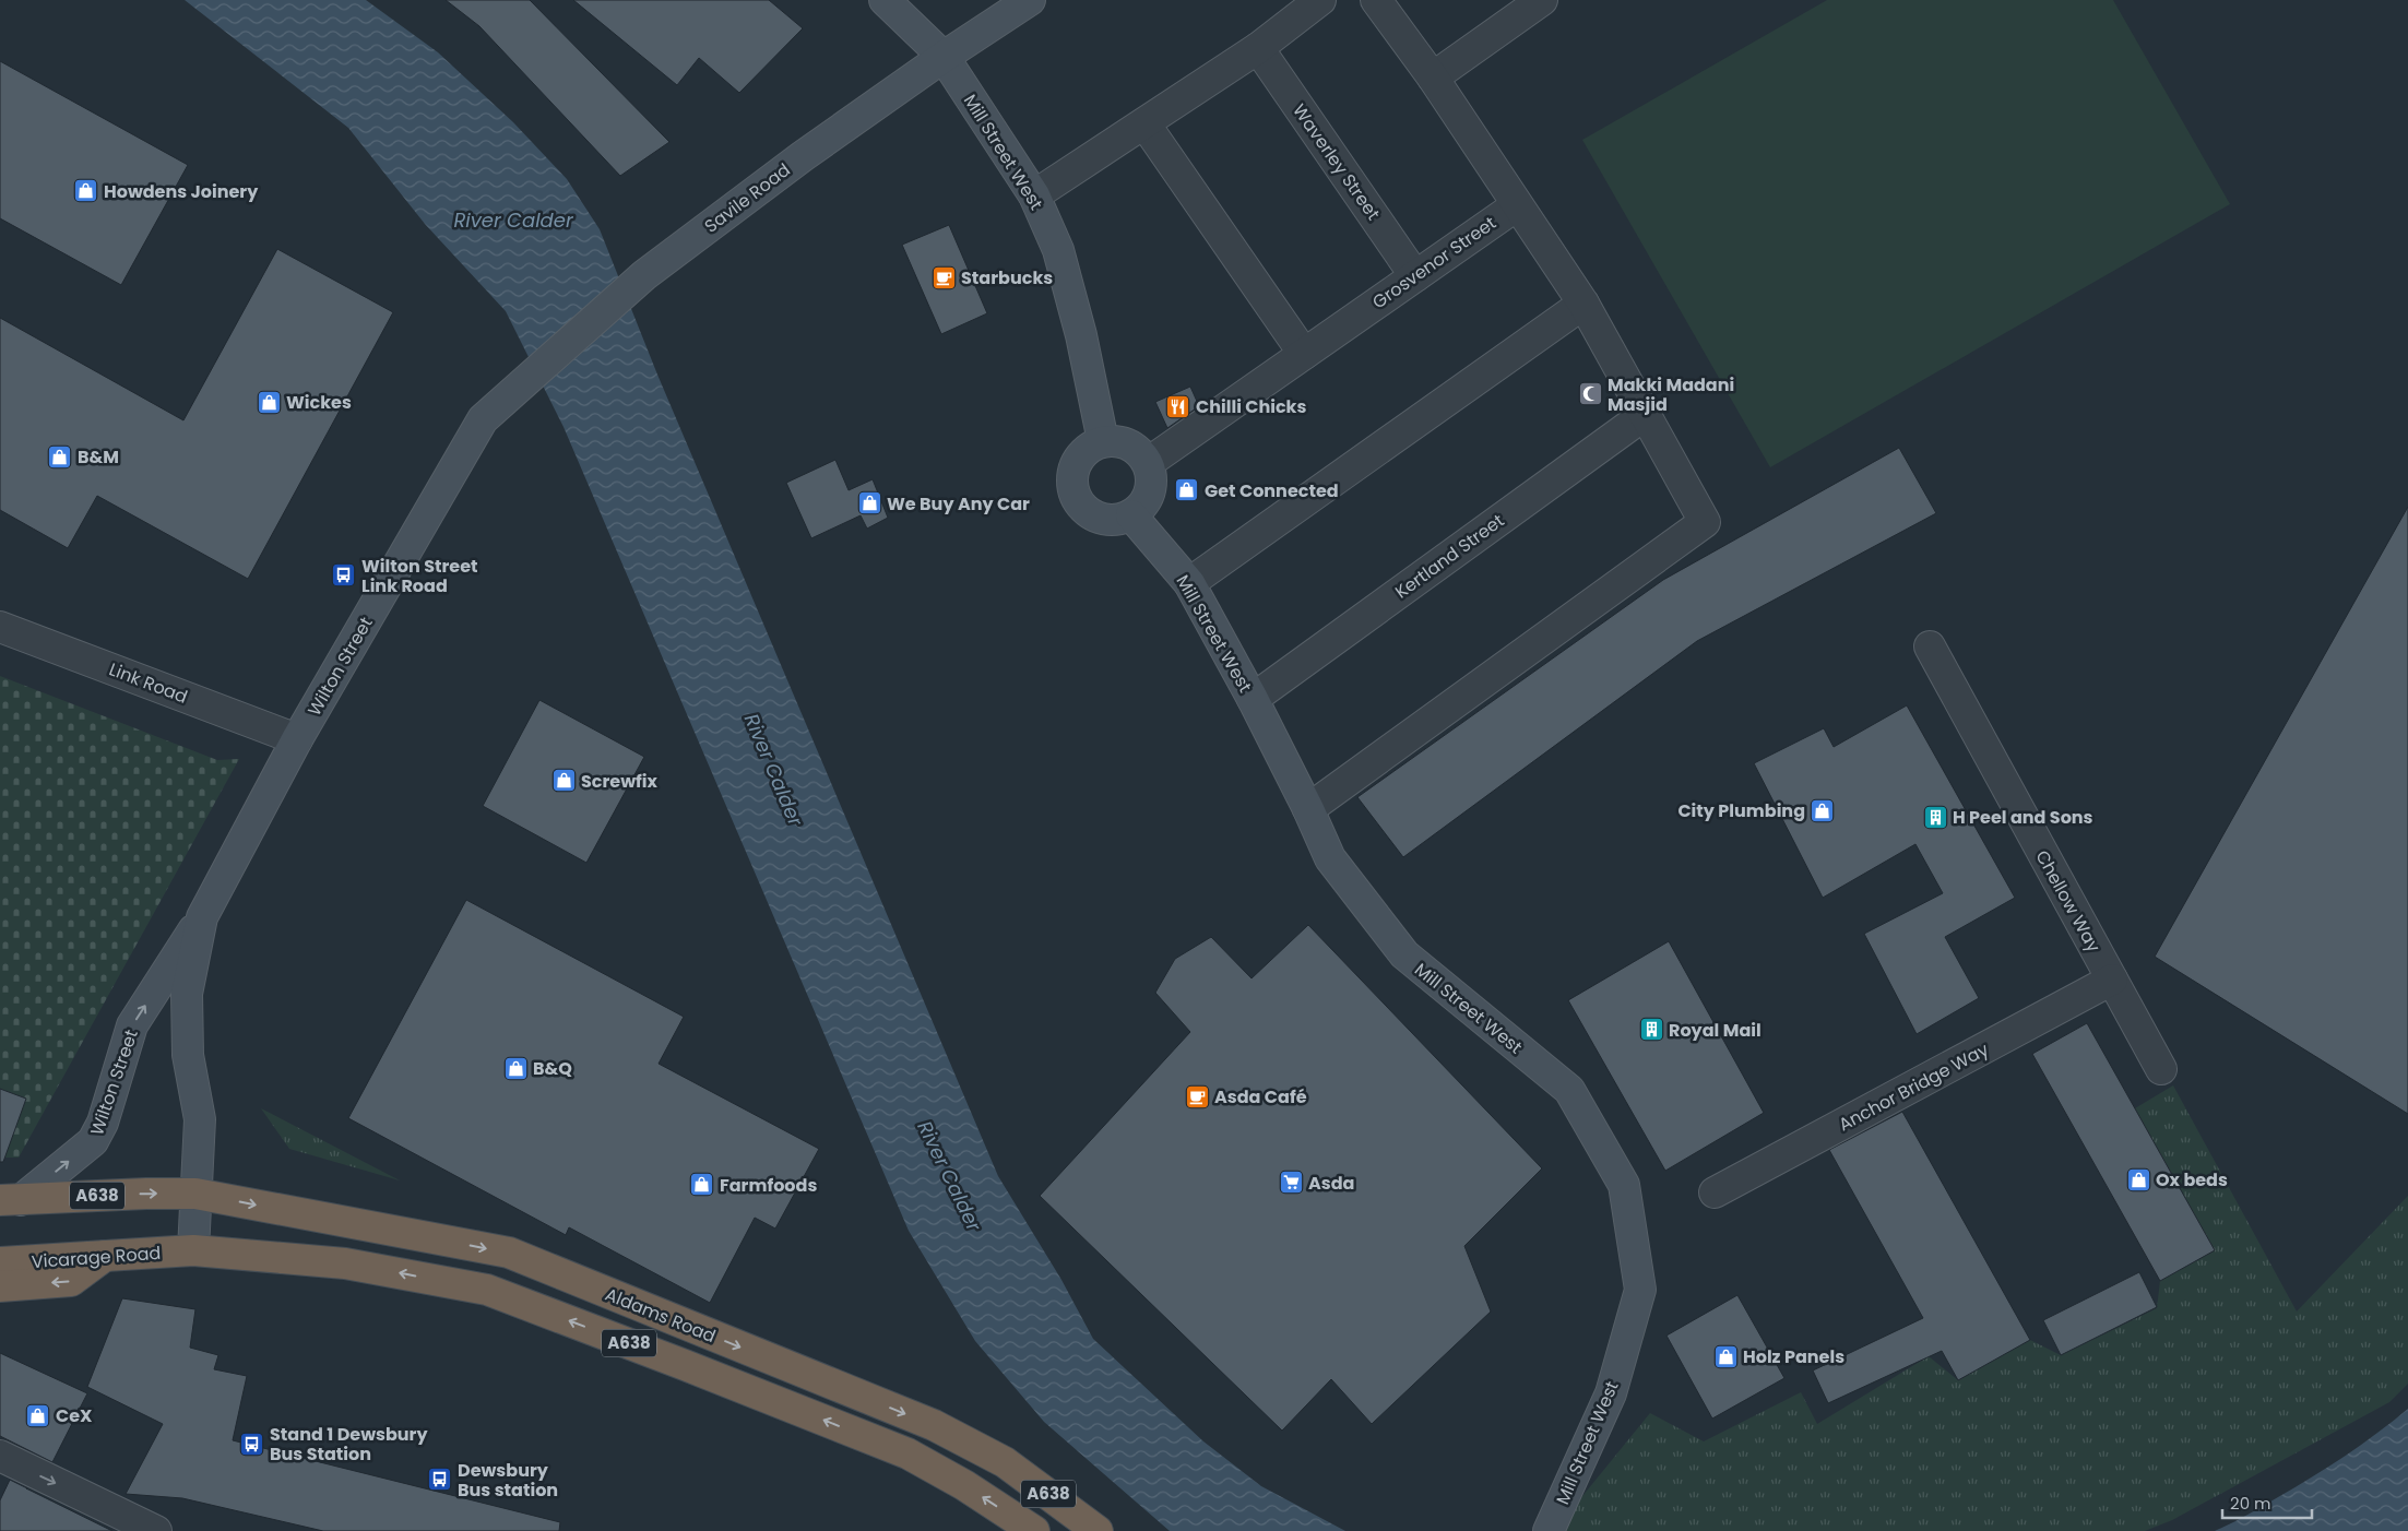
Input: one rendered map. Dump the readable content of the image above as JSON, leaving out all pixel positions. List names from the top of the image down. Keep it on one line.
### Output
{"streets":{"highway":["A638","Vicarage Road","Aldams Road"],"street":["Mill Street West","Waverley Street","Savile Road","Grosvenor Street","Kertland Street","Wilton Street","Link Road","Chellow Way","Anchor Bridge Way"]},"crossings":[["Mill Street West","Savile Road"],["Mill Street West","Grosvenor Street"],["Mill Street West","Kertland Street"],["Waverley Street","Grosvenor Street"],["Savile Road","Wilton Street"],["Wilton Street","Link Road"],["Wilton Street","A638"],["Wilton Street","Vicarage Road"],["Wilton Street","Aldams Road"],["Chellow Way","Anchor Bridge Way"],["A638","Vicarage Road"],["A638","Aldams Road"]],"water":["River Calder"],"places":{"shop":["Howdens Joinery","Wickes","B&M","Get Connected","We Buy Any Car","Screwfix","City Plumbing","B&Q","Ox beds","Farmfoods","Holz Panels","CeX"],"cafe":["Starbucks","Asda Café"],"mosque":["Makki Madani Masjid"],"restaurant":["Chilli Chicks"],"bus stop":["Wilton Street Link Road","Stand 1 Dewsbury Bus Station","Dewsbury Bus station"],"building":["H Peel and Sons","Royal Mail"],"supermarket":["Asda"]},"scale_bar":"20 m"}
